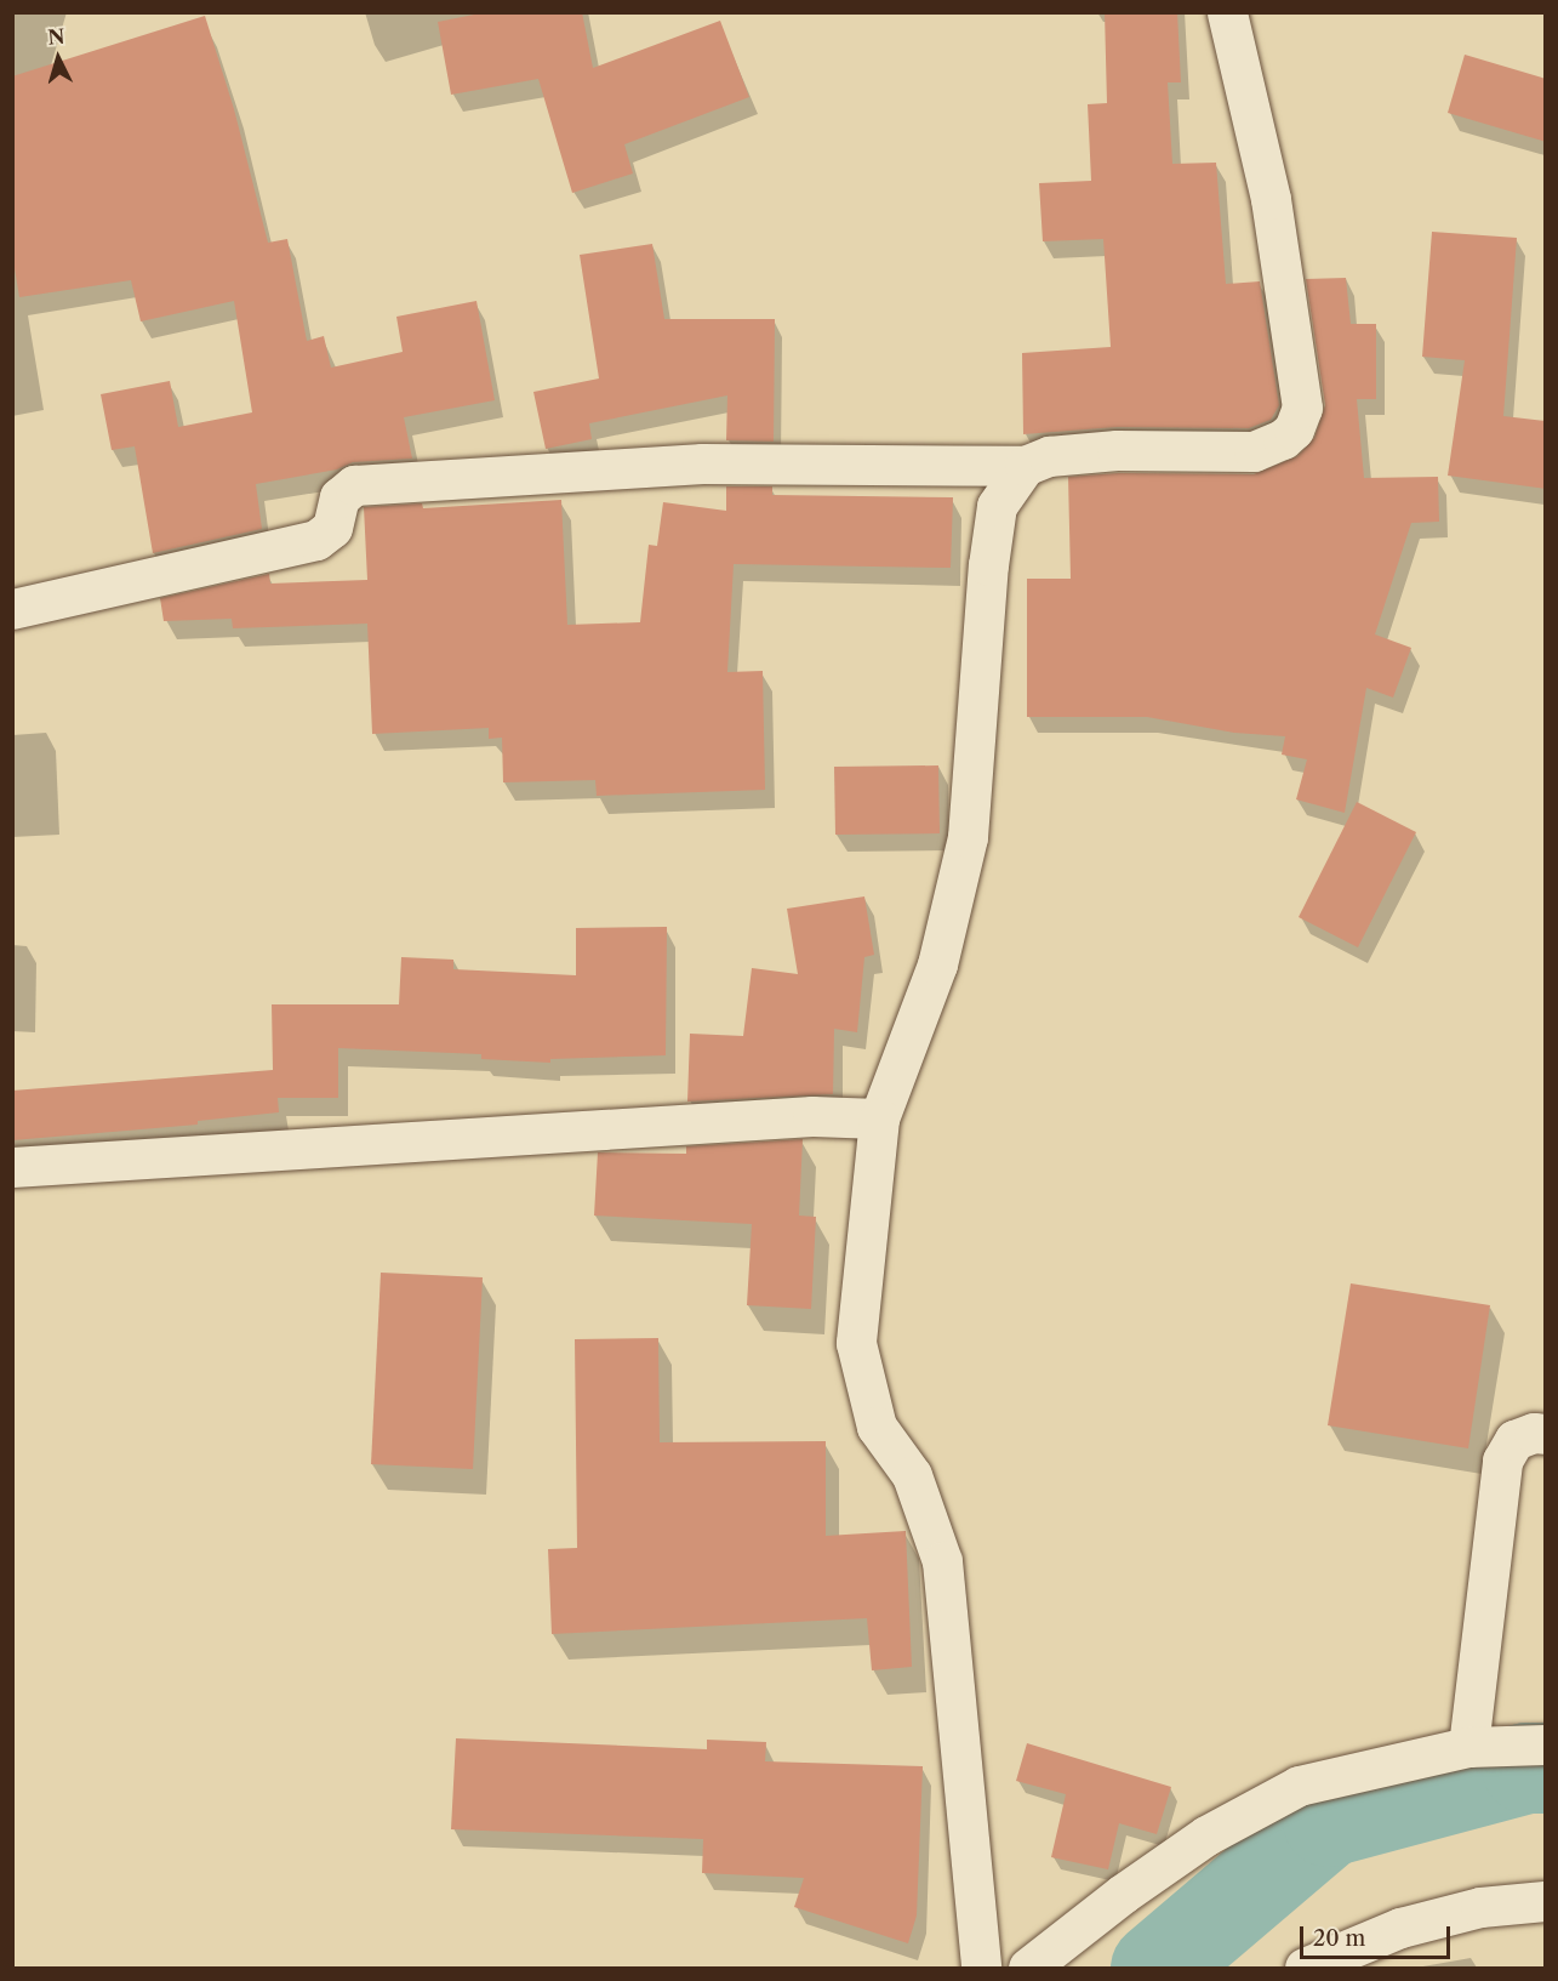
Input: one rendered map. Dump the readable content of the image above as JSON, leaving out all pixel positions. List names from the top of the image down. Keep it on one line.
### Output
{"scale_bar":"20 m","north":"top"}
